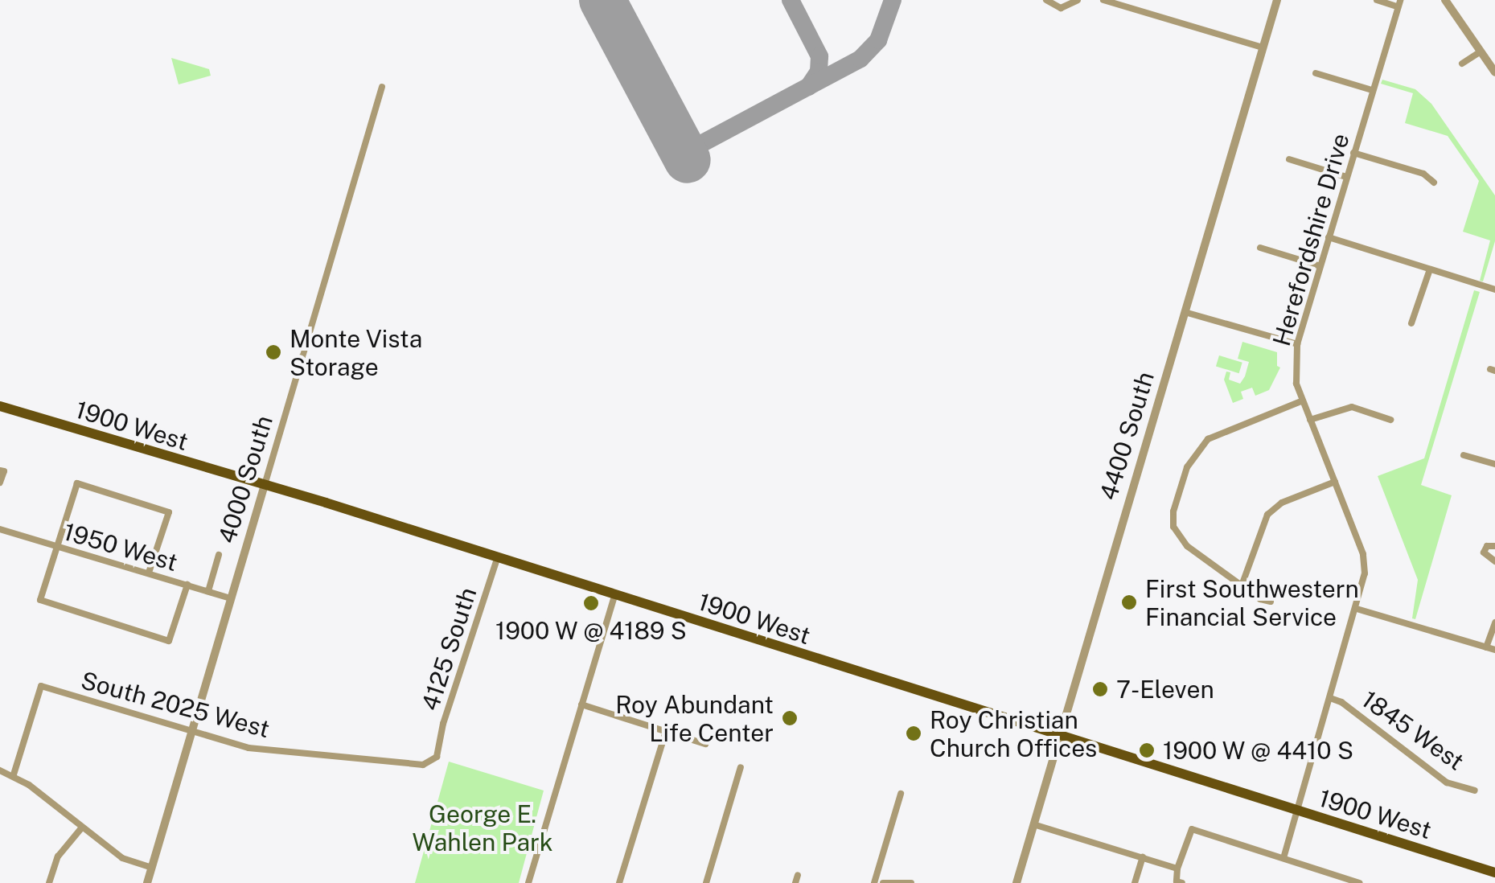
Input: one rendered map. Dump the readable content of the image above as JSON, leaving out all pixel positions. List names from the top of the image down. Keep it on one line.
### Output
{"streets":{"main road":["1900 West"],"street":["Herefordshire Drive","4400 South","4000 South","1950 West","4125 South","South 2025 West","1845 West"]},"crossings":[["Herefordshire Drive","1900 West"],["Herefordshire Drive","1845 West"],["1900 West","4400 South"],["1900 West","4000 South"],["1900 West","4125 South"],["4000 South","1950 West"],["4000 South","South 2025 West"],["4125 South","South 2025 West"]],"parks":["George E. Wahlen Park"],"places":["Monte Vista Storage","First Southwestern Financial Service","1900 W @ 4189 S","7-Eleven","Roy Abundant Life Center","Roy Christian Church Offices","1900 W @ 4410 S"]}
